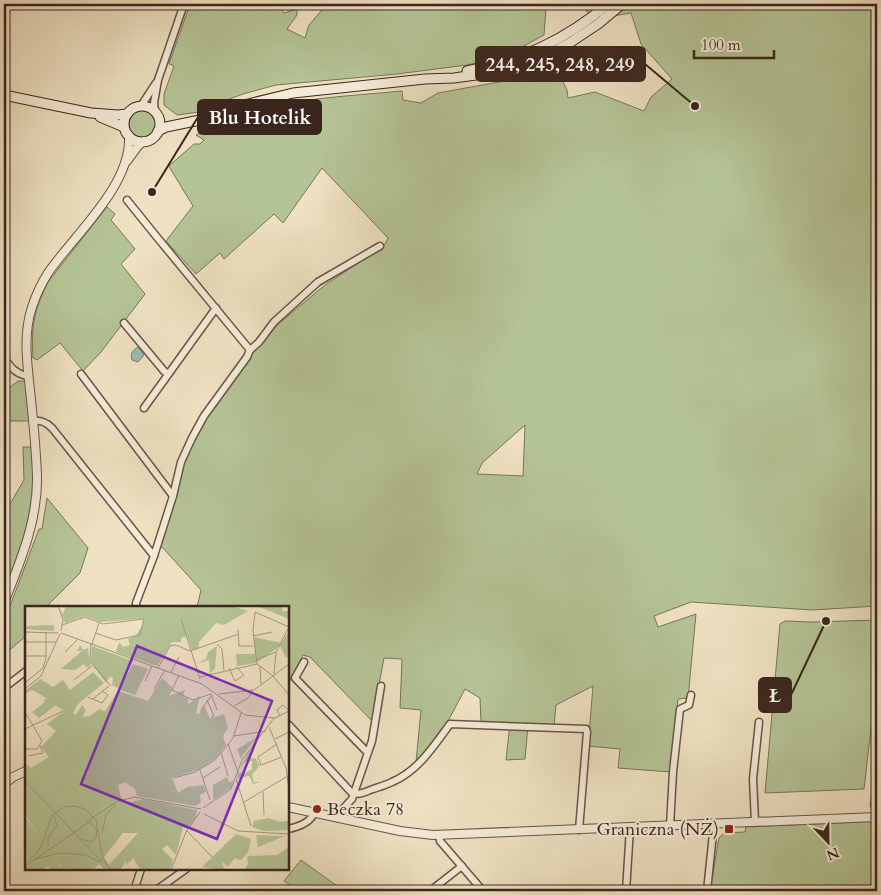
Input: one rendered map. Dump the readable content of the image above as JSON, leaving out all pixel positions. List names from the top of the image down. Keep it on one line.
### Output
{"places":{"other":["244, 245, 248, 249","Blu Hotelik","Ł","Beczka 78"],"transit":["Graniczna (NŻ)"]},"scale_bar":"100 m","north":"bottom"}
